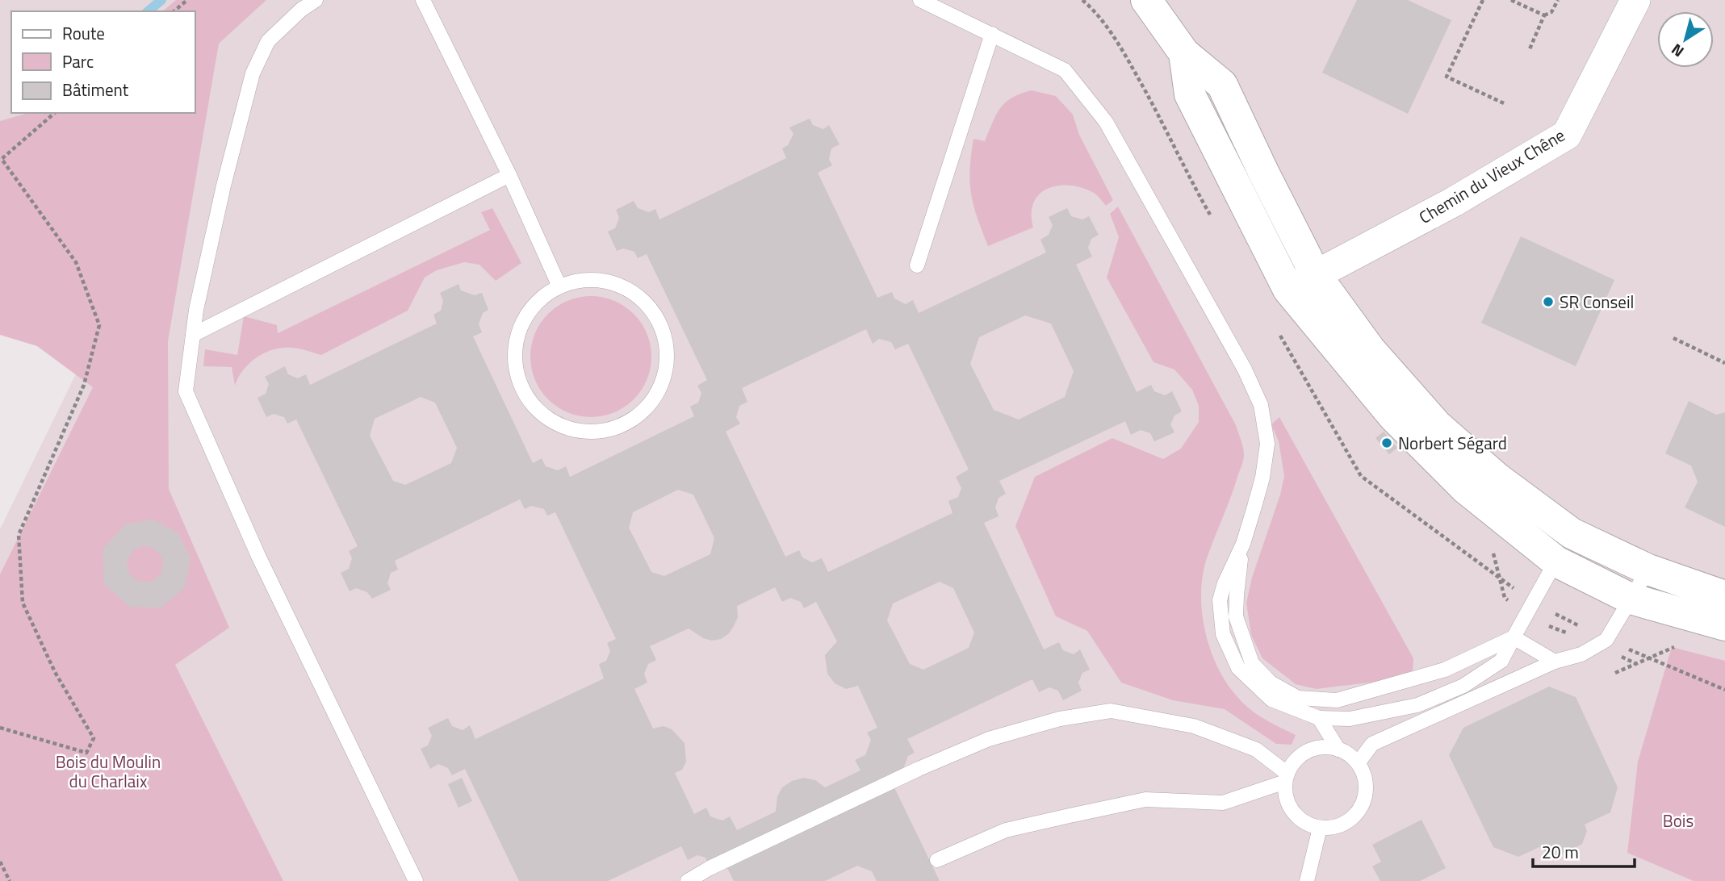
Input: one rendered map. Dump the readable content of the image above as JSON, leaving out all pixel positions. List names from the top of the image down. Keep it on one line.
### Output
{"streets":{"street":["Chemin du Vieux Chêne"]},"parks":["Bois du Moulin du Charlaix","Bois"],"places":["SR Conseil","Norbert Ségard"],"legend":["Route","Parc","Bâtiment"],"scale_bar":"20 m","north":"bottom left"}
